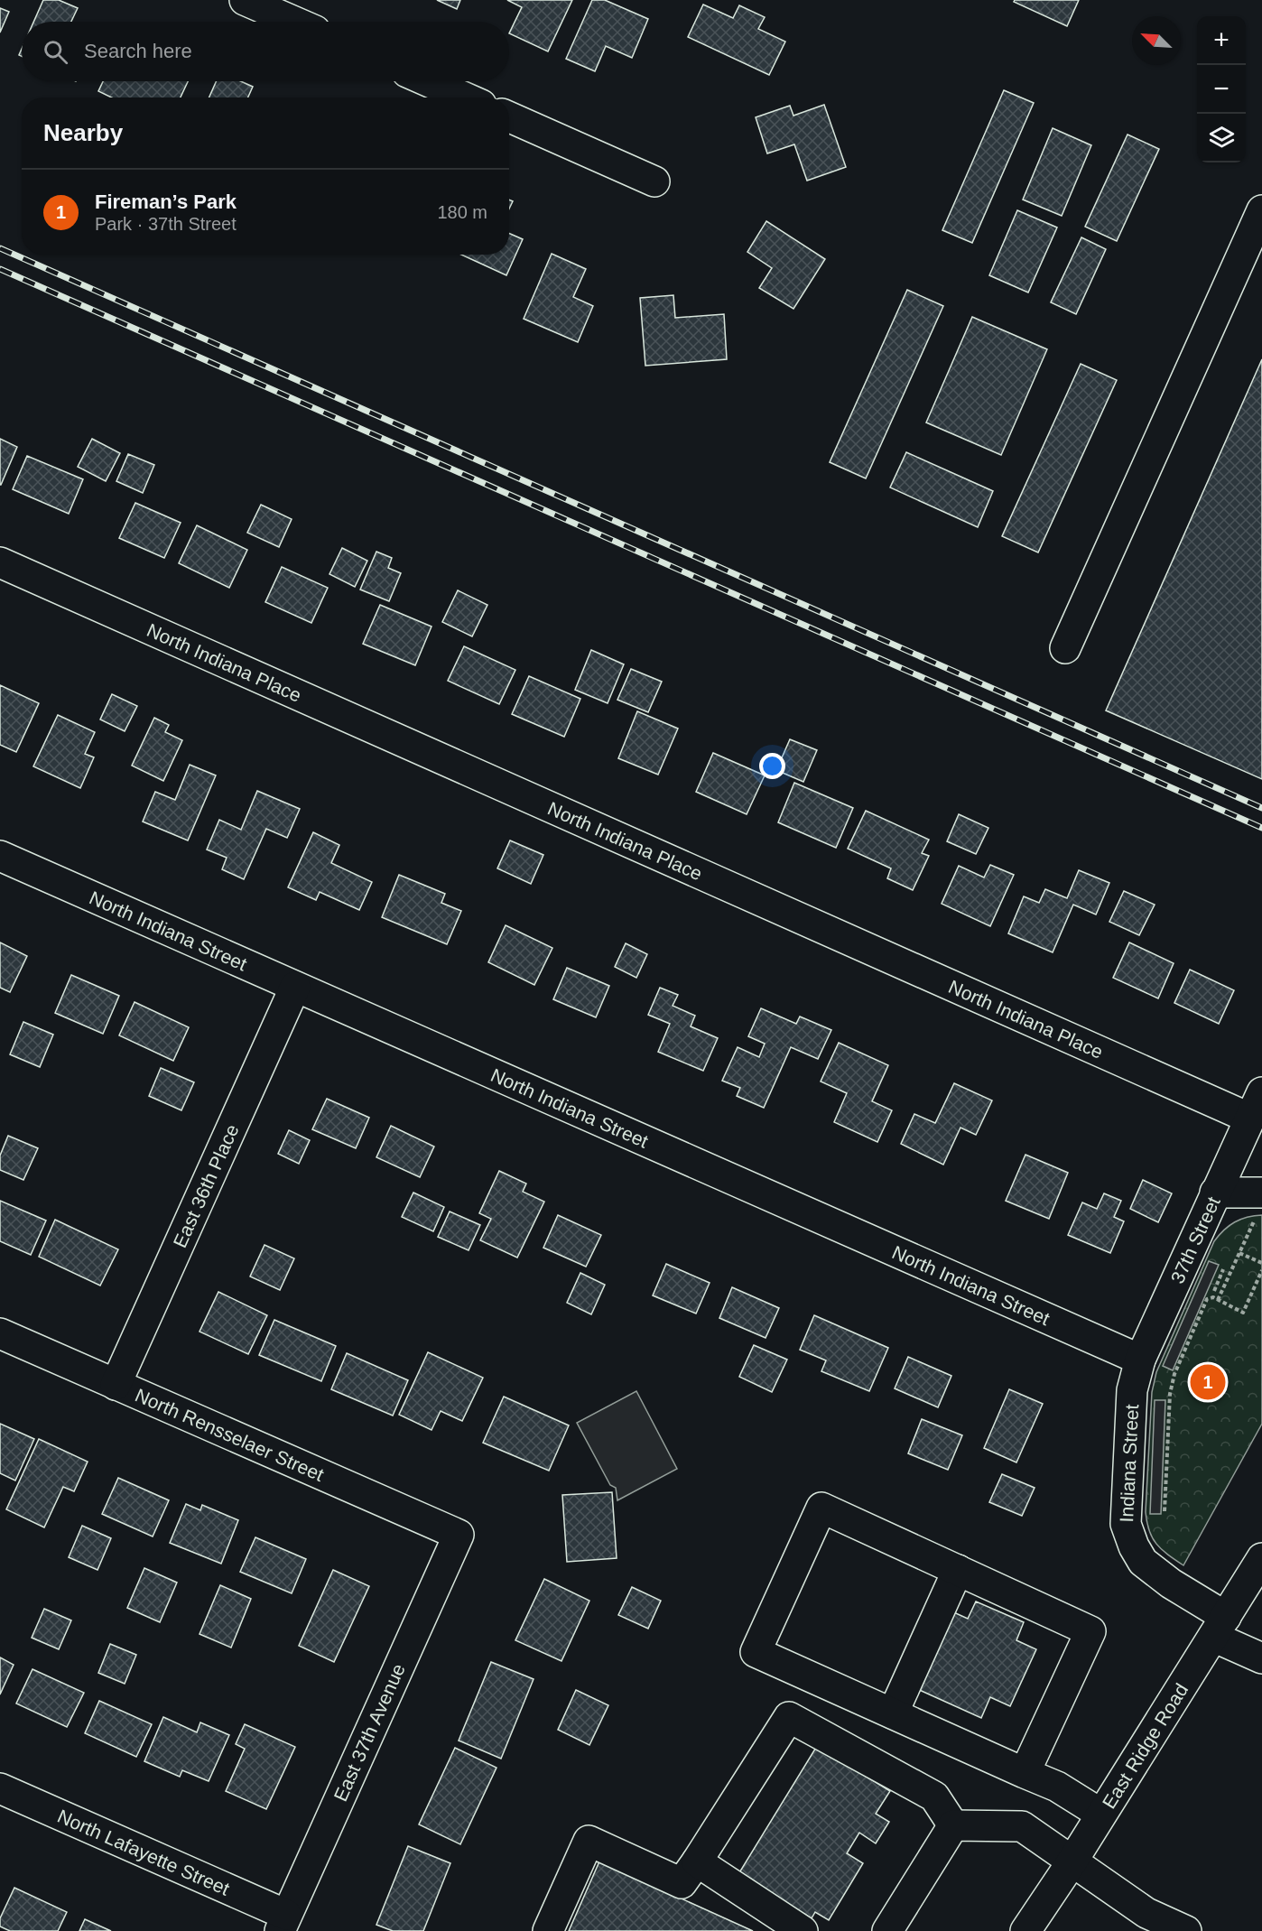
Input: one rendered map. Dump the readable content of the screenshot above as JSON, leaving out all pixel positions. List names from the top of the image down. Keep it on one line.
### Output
{"streets":{"street":["North Indiana Place","North Indiana Street","East 36th Place","37th Street","North Rensselaer Street","Indiana Street","East 37th Avenue","East Ridge Road","North Lafayette Street"]},"crossings":[["North Indiana Place","37th Street"],["North Indiana Street","East 36th Place"],["North Indiana Street","37th Street"],["North Indiana Street","Indiana Street"],["East 36th Place","North Rensselaer Street"],["37th Street","Indiana Street"],["North Rensselaer Street","East 37th Avenue"],["Indiana Street","East Ridge Road"],["East 37th Avenue","North Lafayette Street"]],"north":"top left","page":{"map_buttons":["+","−"],"search":"Search here","heading":"Nearby","list":[{"mark":"1","name":"Fireman’s Park","note":"Park · 37th Street","value":"180 m"}],"pins":"1"}}
